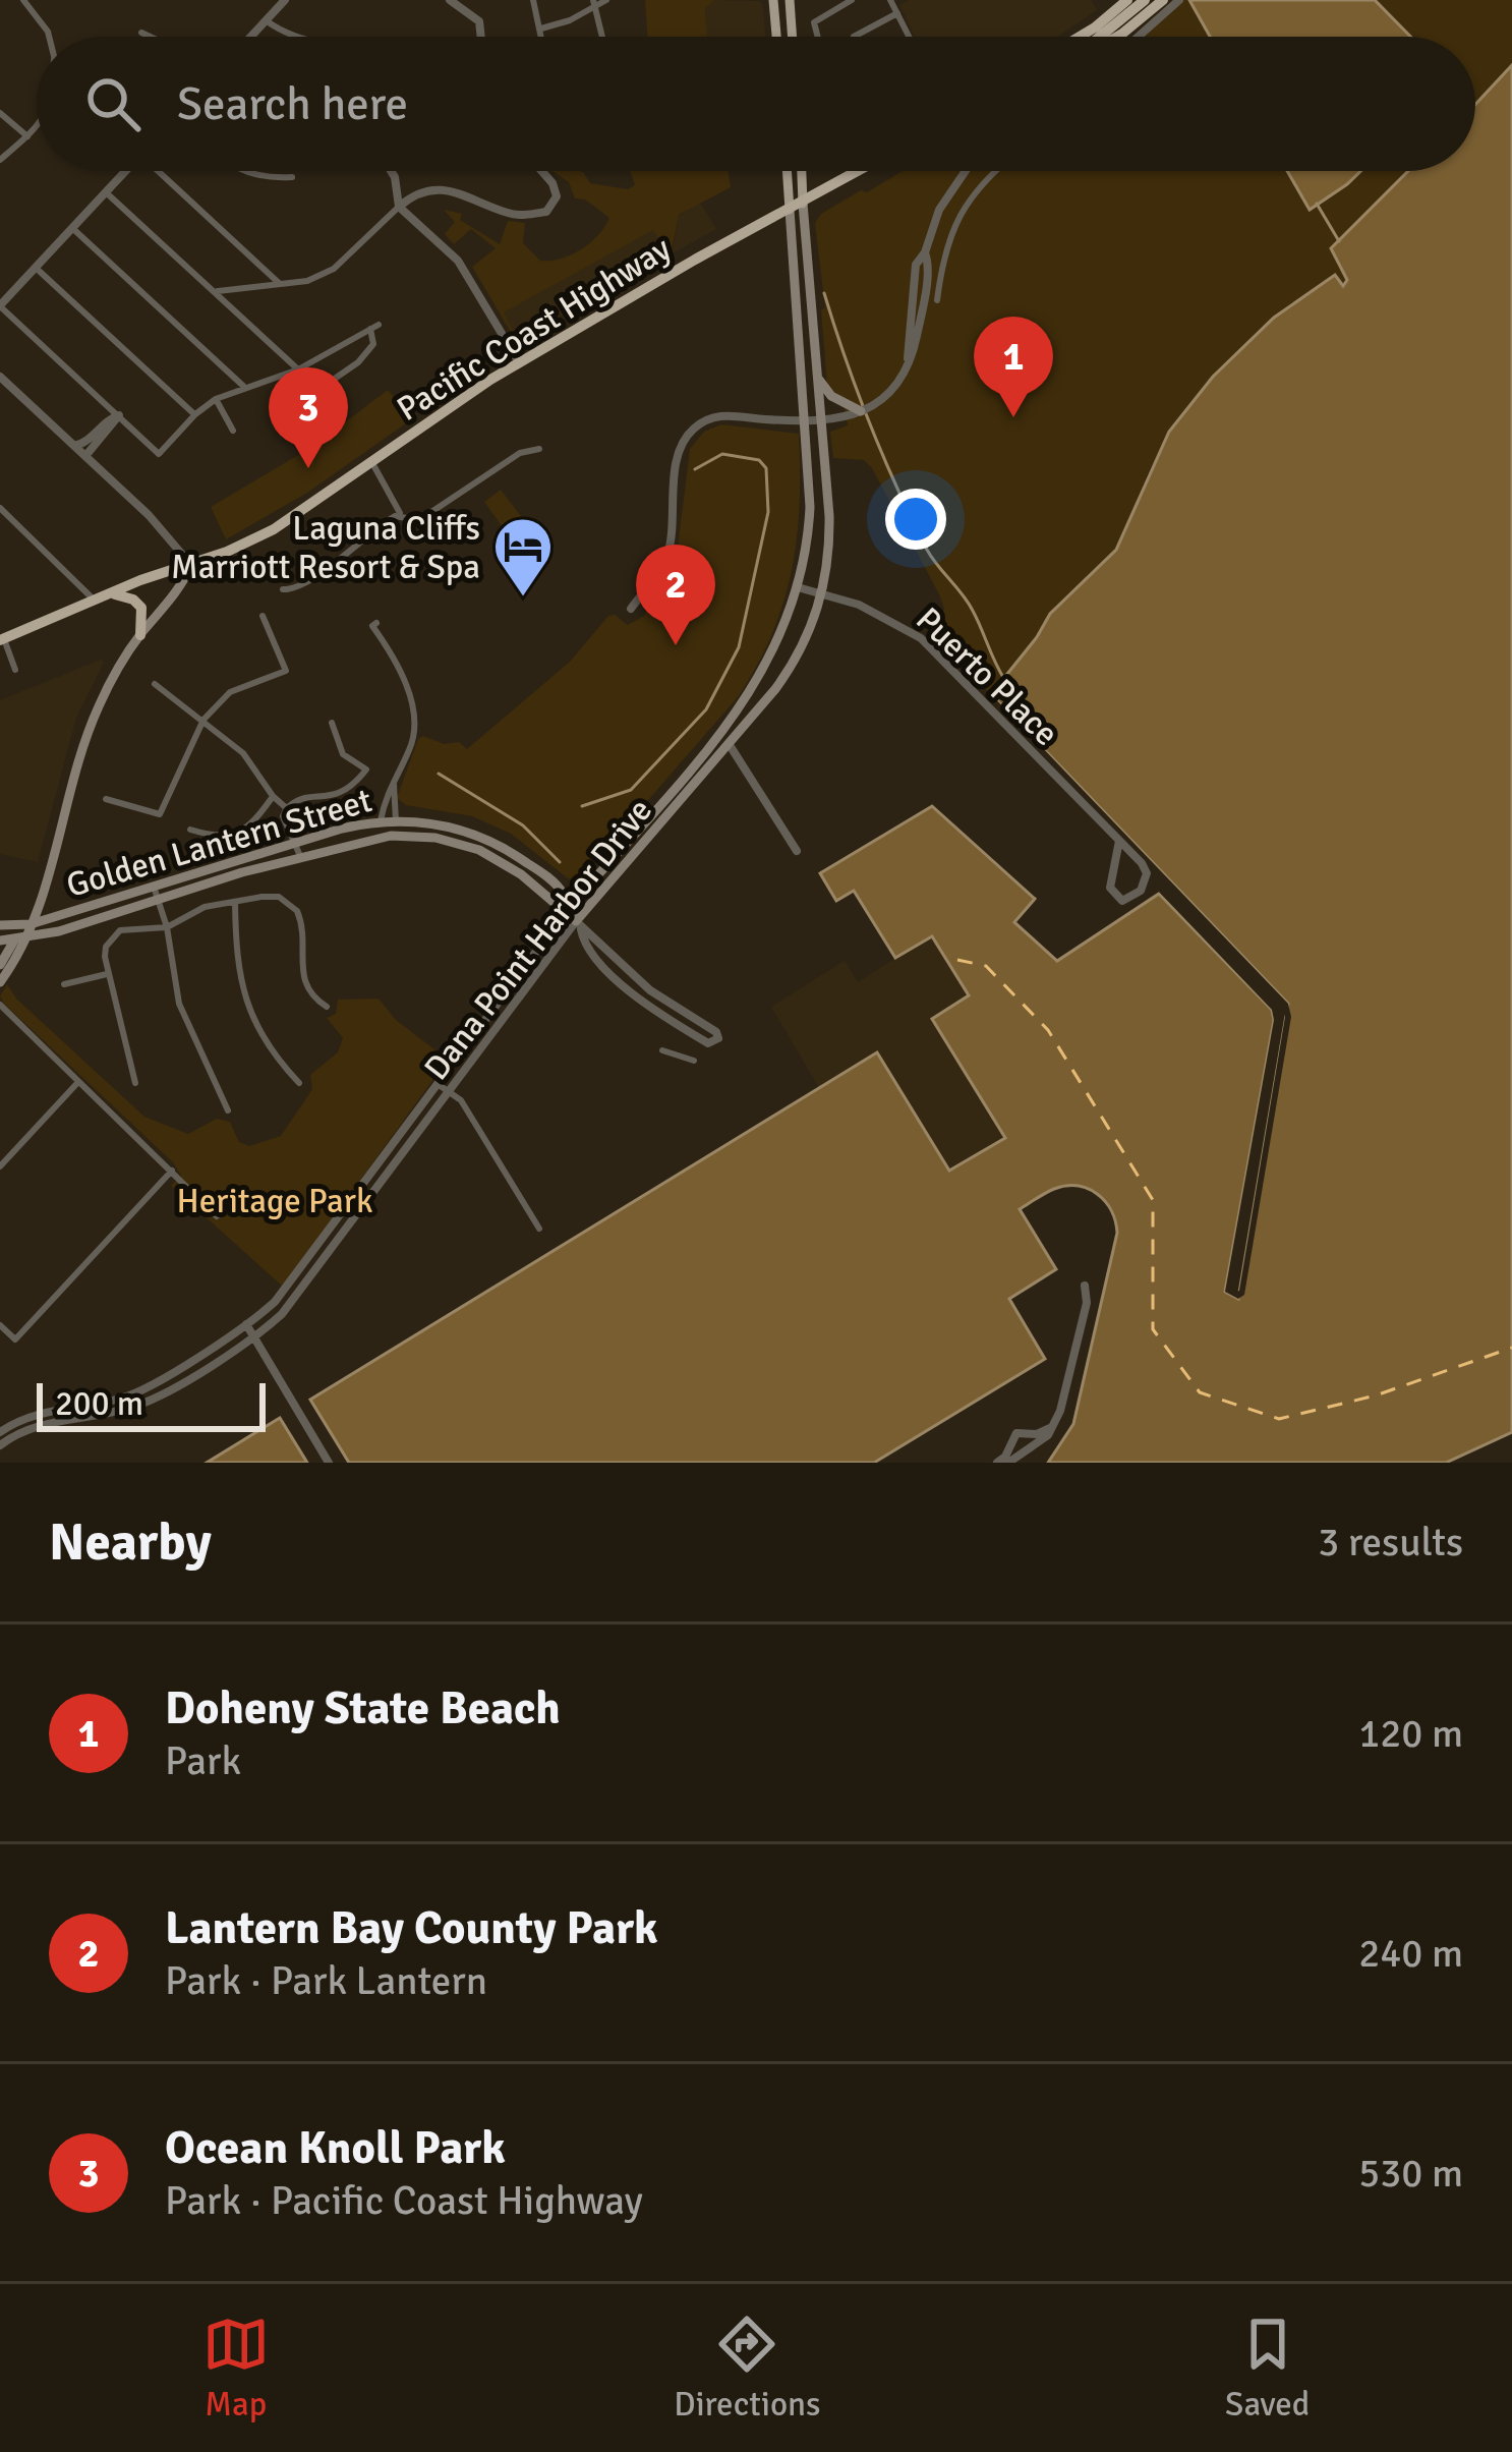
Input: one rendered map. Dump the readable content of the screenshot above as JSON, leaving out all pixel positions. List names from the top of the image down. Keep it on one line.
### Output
{"streets":{"highway":["Pacific Coast Highway"],"main road":["Golden Lantern Street","Dana Point Harbor Drive"],"street":["Puerto Place"]},"crossings":[["Pacific Coast Highway","Dana Point Harbor Drive"],["Puerto Place","Dana Point Harbor Drive"],["Golden Lantern Street","Dana Point Harbor Drive"]],"parks":["Heritage Park"],"places":{"hotel":["Laguna Cliffs Marriott Resort & Spa"]},"scale_bar":"200 m","page":{"search":"Search here","pins":["1","3","2"],"scale":"200 m","heading":["Nearby","3 results"],"list":[{"mark":"1","name":"Doheny State Beach","note":"Park","value":"120 m"},{"mark":"2","name":"Lantern Bay County Park","note":"Park · Park Lantern","value":"240 m"},{"mark":"3","name":"Ocean Knoll Park","note":"Park · Pacific Coast Highway","value":"530 m"}],"nav":["Map","Directions","Saved"]}}
